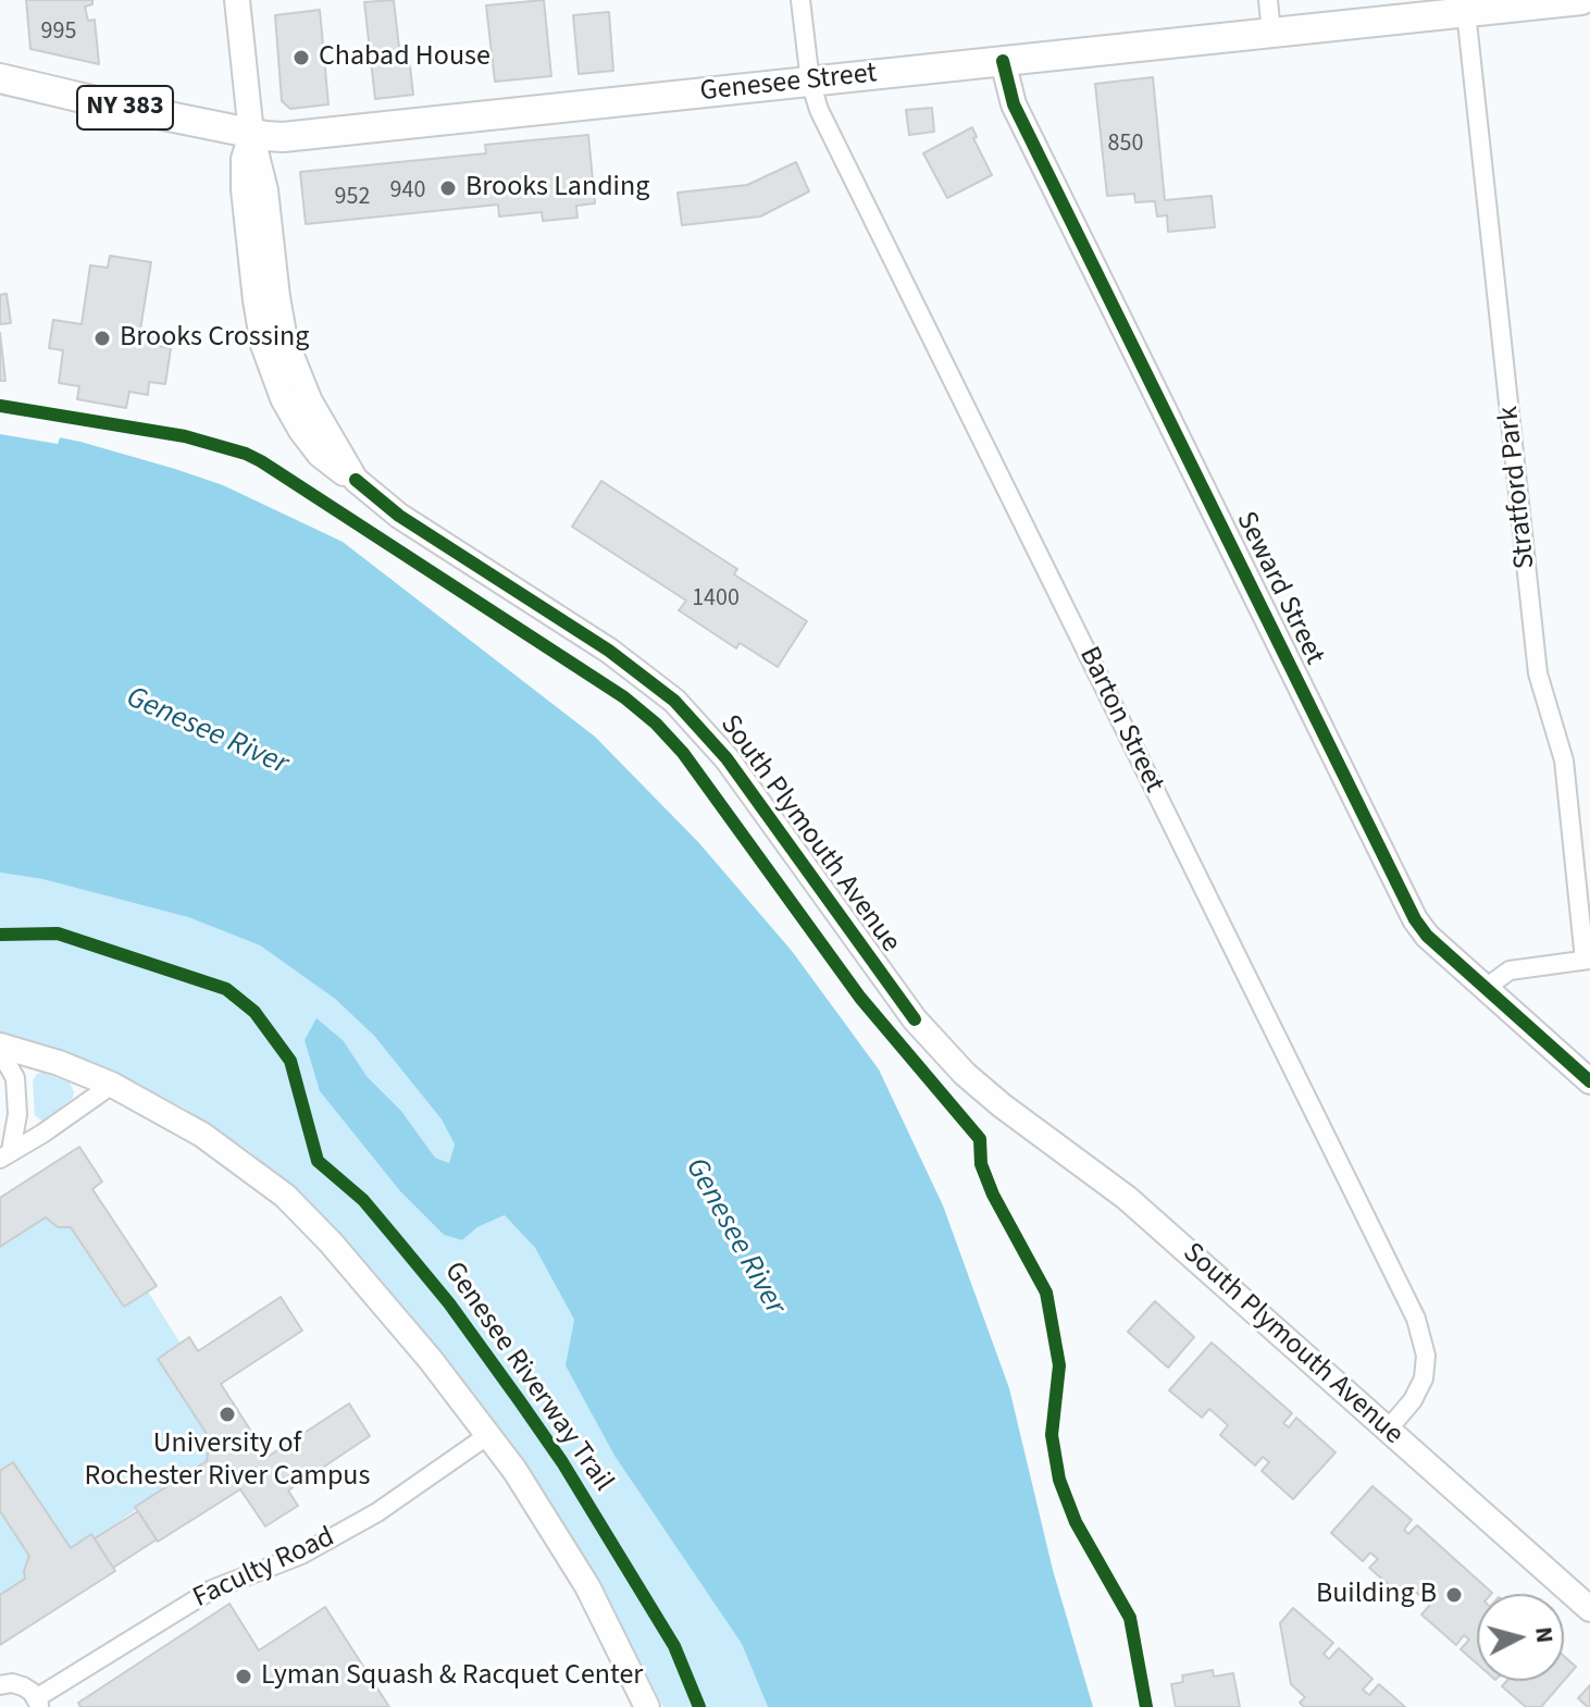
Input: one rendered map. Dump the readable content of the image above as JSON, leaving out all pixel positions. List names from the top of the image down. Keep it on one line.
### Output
{"streets":{"main road":["Genesee Street","NY 383","Seward Street","South Plymouth Avenue"],"street":["Stratford Park","Barton Street","Faculty Road"],"cycle path":["Genesee Riverway Trail"]},"crossings":[["Genesee Street","Stratford Park"],["Genesee Street","Seward Street"],["Genesee Street","Barton Street"],["Genesee Street","South Plymouth Avenue"],["Barton Street","South Plymouth Avenue"]],"water":["Genesee River"],"places":["Chabad House","Brooks Landing","Brooks Crossing","University of Rochester River Campus","Building B","Lyman Squash & Racquet Center"],"house_numbers":["995","850","940","952","1400"],"north":"right"}
